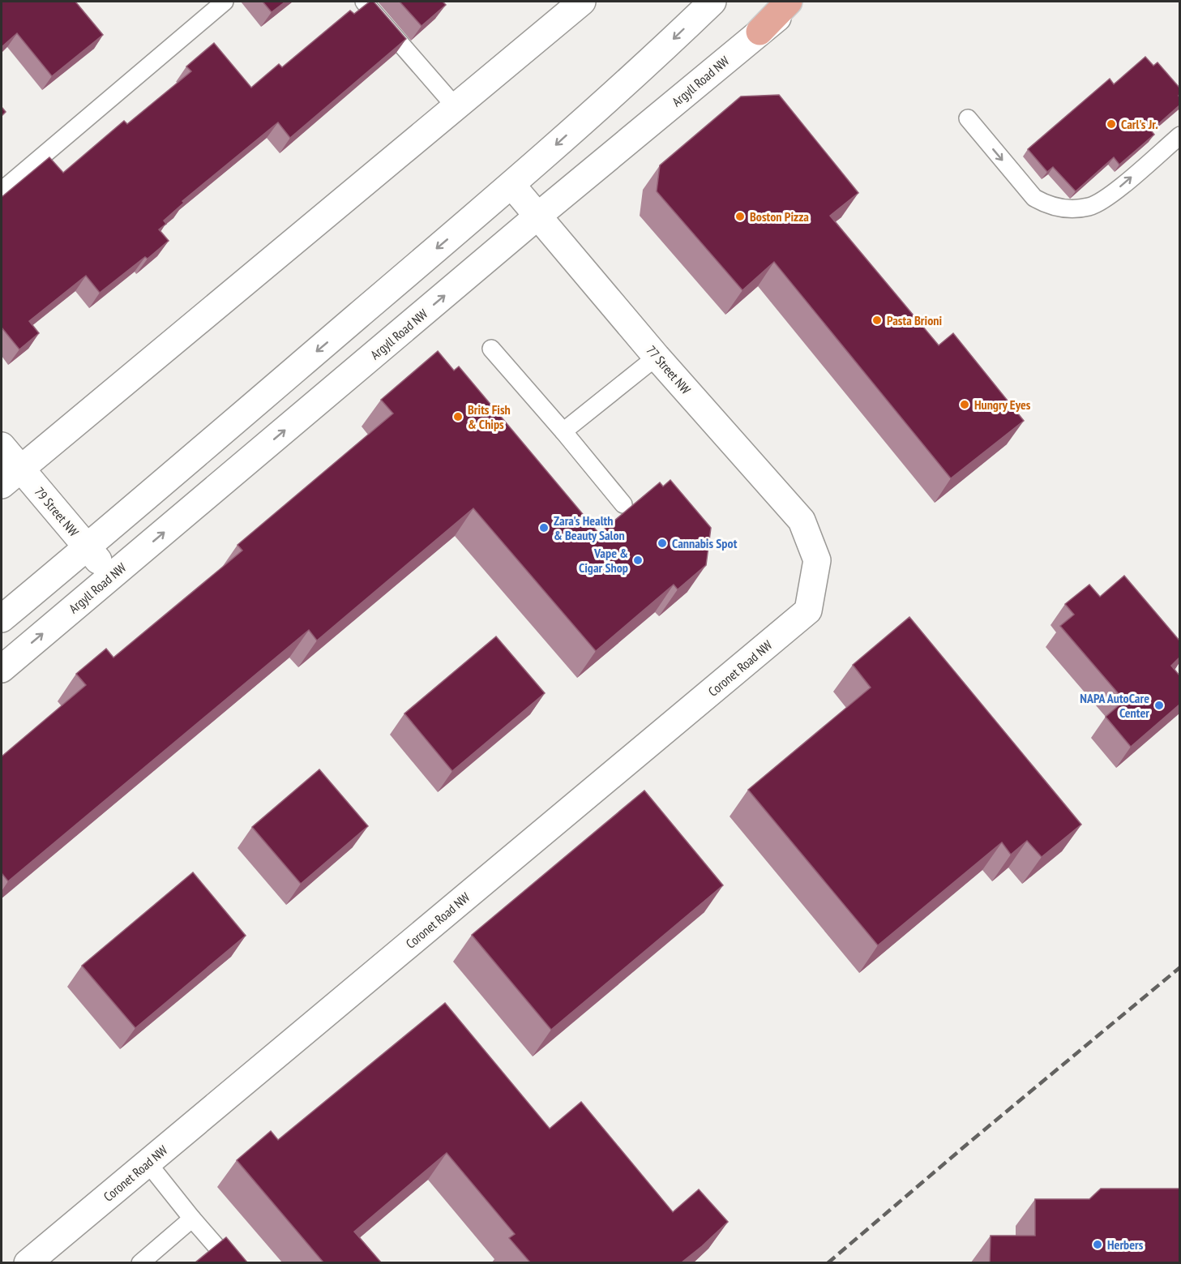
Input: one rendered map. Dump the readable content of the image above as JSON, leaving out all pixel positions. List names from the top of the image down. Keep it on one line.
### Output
{"streets":{"street":["Argyll Road NW","77 Street NW","79 Street NW","Coronet Road NW"]},"crossings":[["Argyll Road NW","77 Street NW"],["Argyll Road NW","79 Street NW"],["77 Street NW","Coronet Road NW"]],"places":["Carl's Jr.","Boston Pizza","Pasta Brioni","Hungry Eyes","Brits Fish & Chips","Zara's Health & Beauty Salon","Cannabis Spot","Vape & Cigar Shop","NAPA AutoCare Center","Herbers"]}
